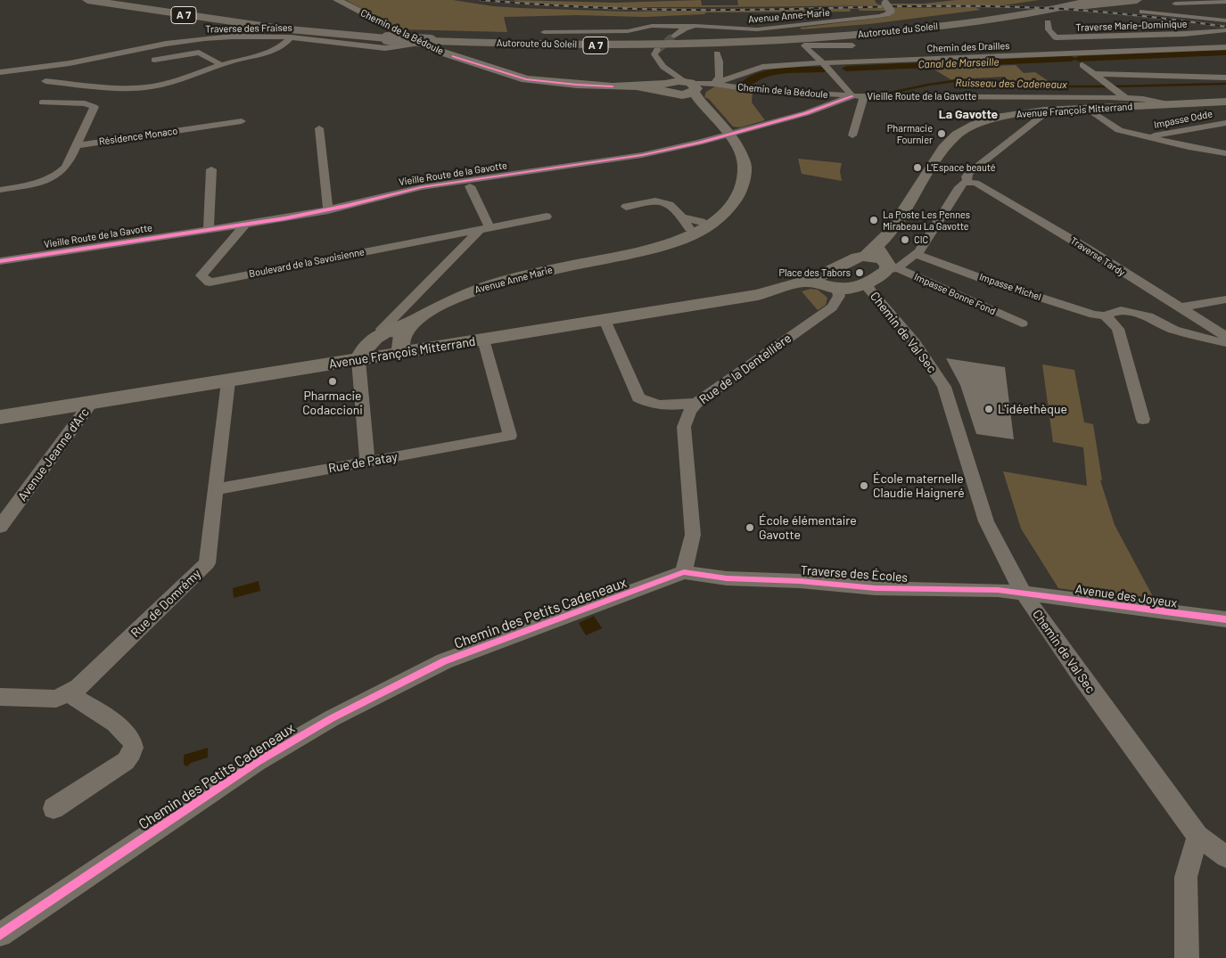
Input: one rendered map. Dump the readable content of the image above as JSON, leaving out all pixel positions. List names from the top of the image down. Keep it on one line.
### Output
{"streets":{"highway":["A 7","Autoroute du Soleil"],"street":["Avenue Anne-Marie","Traverse Marie-Dominique","Traverse des Fraises","Chemin de la Bédoule","Chemin des Drailles","Vieille Route de la Gavotte","Avenue François Mitterrand","Impasse Odde","Résidence Monaco","Traverse Tardy","Boulevard de la Savoisienne","Avenue Anne Marie","Impasse Michel","Impasse Bonne Fond","Chemin de Val Sec","Rue de la Dentellière","Avenue Jeanne d'Arc","Rue de Patay","Traverse des Écoles","Avenue des Joyeux","Rue de Domrémy","Chemin des Petits Cadeneaux"]},"crossings":[["Traverse Marie-Dominique","Autoroute du Soleil"],["Traverse des Fraises","Autoroute du Soleil"],["Traverse des Fraises","Chemin de la Bédoule"],["Autoroute du Soleil","Chemin de la Bédoule"],["Chemin de la Bédoule","Chemin des Drailles"],["Chemin de la Bédoule","Vieille Route de la Gavotte"],["Chemin de la Bédoule","Avenue Anne Marie"],["Chemin des Drailles","Avenue Anne Marie"],["Vieille Route de la Gavotte","Avenue François Mitterrand"],["Vieille Route de la Gavotte","Boulevard de la Savoisienne"],["Vieille Route de la Gavotte","Avenue Anne Marie"],["Avenue François Mitterrand","Avenue Anne Marie"],["Avenue François Mitterrand","Impasse Michel"],["Avenue François Mitterrand","Impasse Bonne Fond"],["Avenue François Mitterrand","Chemin de Val Sec"],["Avenue François Mitterrand","Rue de la Dentellière"],["Avenue François Mitterrand","Avenue Jeanne d'Arc"],["Avenue François Mitterrand","Rue de Patay"],["Avenue François Mitterrand","Rue de Domrémy"],["Impasse Michel","Impasse Bonne Fond"],["Chemin de Val Sec","Traverse des Écoles"],["Chemin de Val Sec","Avenue des Joyeux"],["Rue de la Dentellière","Traverse des Écoles"],["Rue de la Dentellière","Chemin des Petits Cadeneaux"],["Rue de Patay","Rue de Domrémy"],["Traverse des Écoles","Avenue des Joyeux"],["Traverse des Écoles","Chemin des Petits Cadeneaux"]],"districts":["La Gavotte"],"water":["Canal de Marseille","Ruisseau des Cadeneaux"],"places":["Pharmacie Fournier","L'Espace beauté","La Poste Les Pennes Mirabeau La Gavotte","CIC","Place des Tabors","Pharmacie Codaccioni","L'idéethèque","École maternelle Claudie Haigneré","École élémentaire Gavotte"]}
